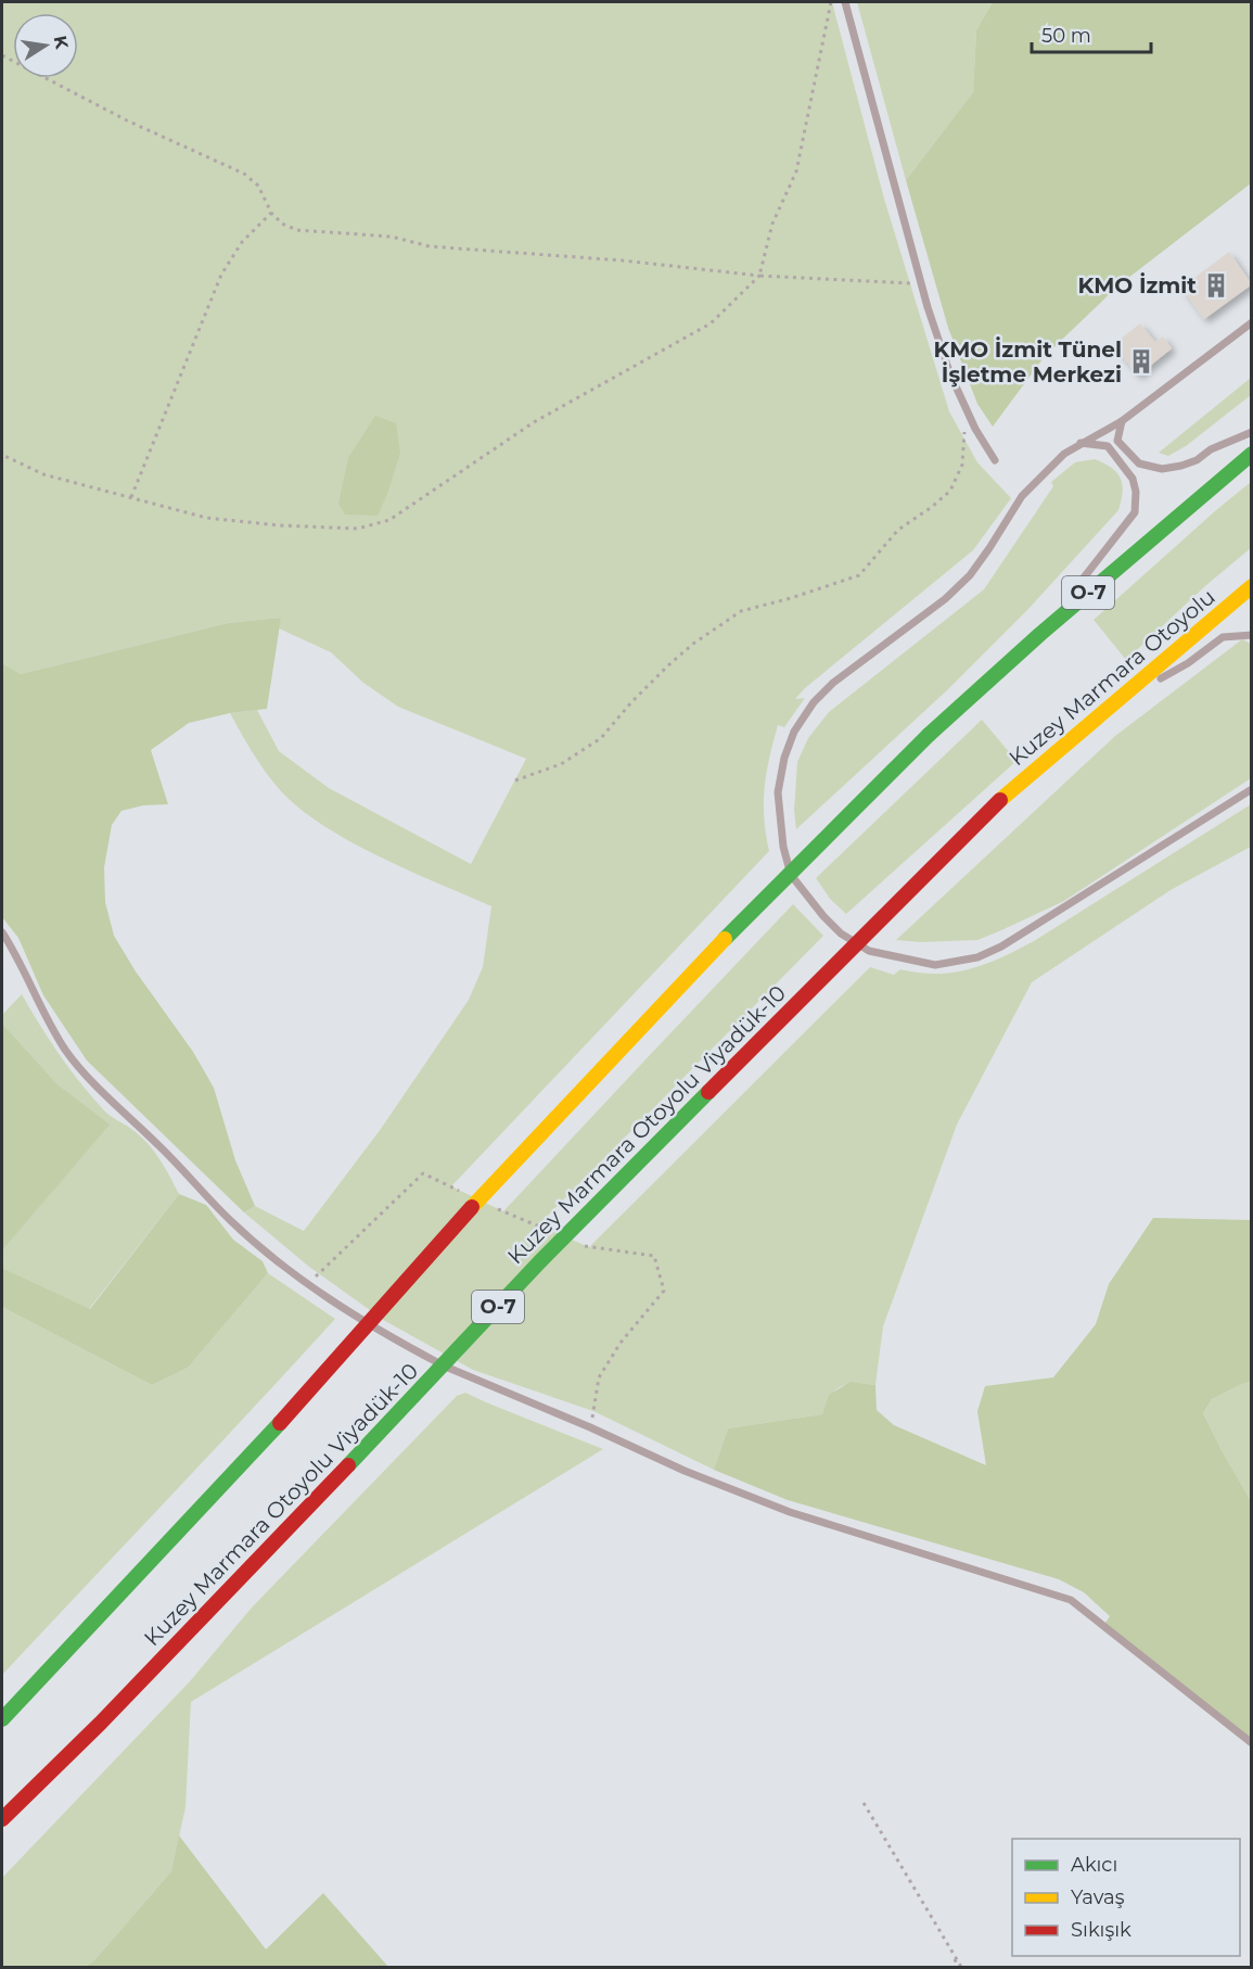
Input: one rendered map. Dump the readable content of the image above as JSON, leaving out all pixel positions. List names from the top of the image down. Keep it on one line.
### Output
{"streets":{"highway":["O-7","Kuzey Marmara Otoyolu","Kuzey Marmara Otoyolu Viyadük-10"]},"crossings":[["Kuzey Marmara Otoyolu","Kuzey Marmara Otoyolu Viyadük-10"]],"places":{"building":["KMO İzmit","KMO İzmit Tünel İşletme Merkezi"]},"legend":["Akıcı","Yavaş","Sıkışık"],"scale_bar":"50 m","north":"right"}
